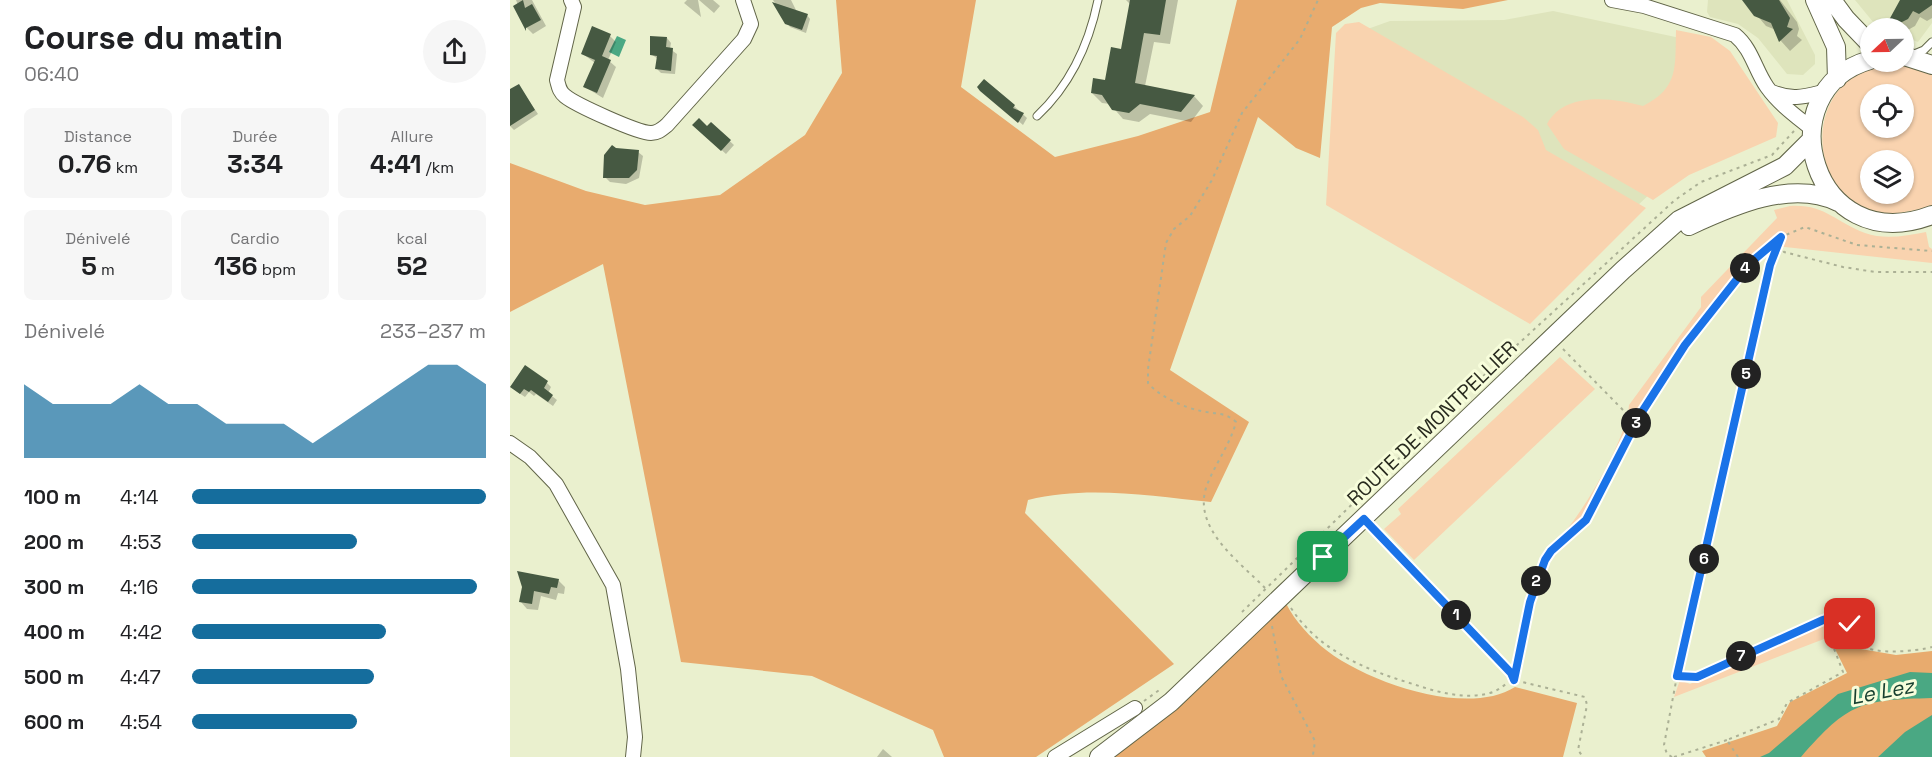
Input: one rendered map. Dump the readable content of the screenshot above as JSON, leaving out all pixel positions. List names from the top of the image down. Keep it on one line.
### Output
{"streets":{"main road":["ROUTE DE MONTPELLIER"]},"water":["Le Lez"],"north":"left","page":{"heading":["Course du matin","06:40"],"stats":[["Distance","0.76 km"],["Durée","3:34"],["Allure","4:41 /km"],["Dénivelé","5 m"],["Cardio","136 bpm"],["kcal","52"]],"pins":["4","5","3","6","2","1","7"],"chart":["Dénivelé","233–237 m"],"list":[{"name":"100 m","note":"4:14"},{"name":"200 m","note":"4:53"},{"name":"300 m","note":"4:16"},{"name":"400 m","note":"4:42"},{"name":"500 m","note":"4:47"},{"name":"600 m","note":"4:54"}]}}
